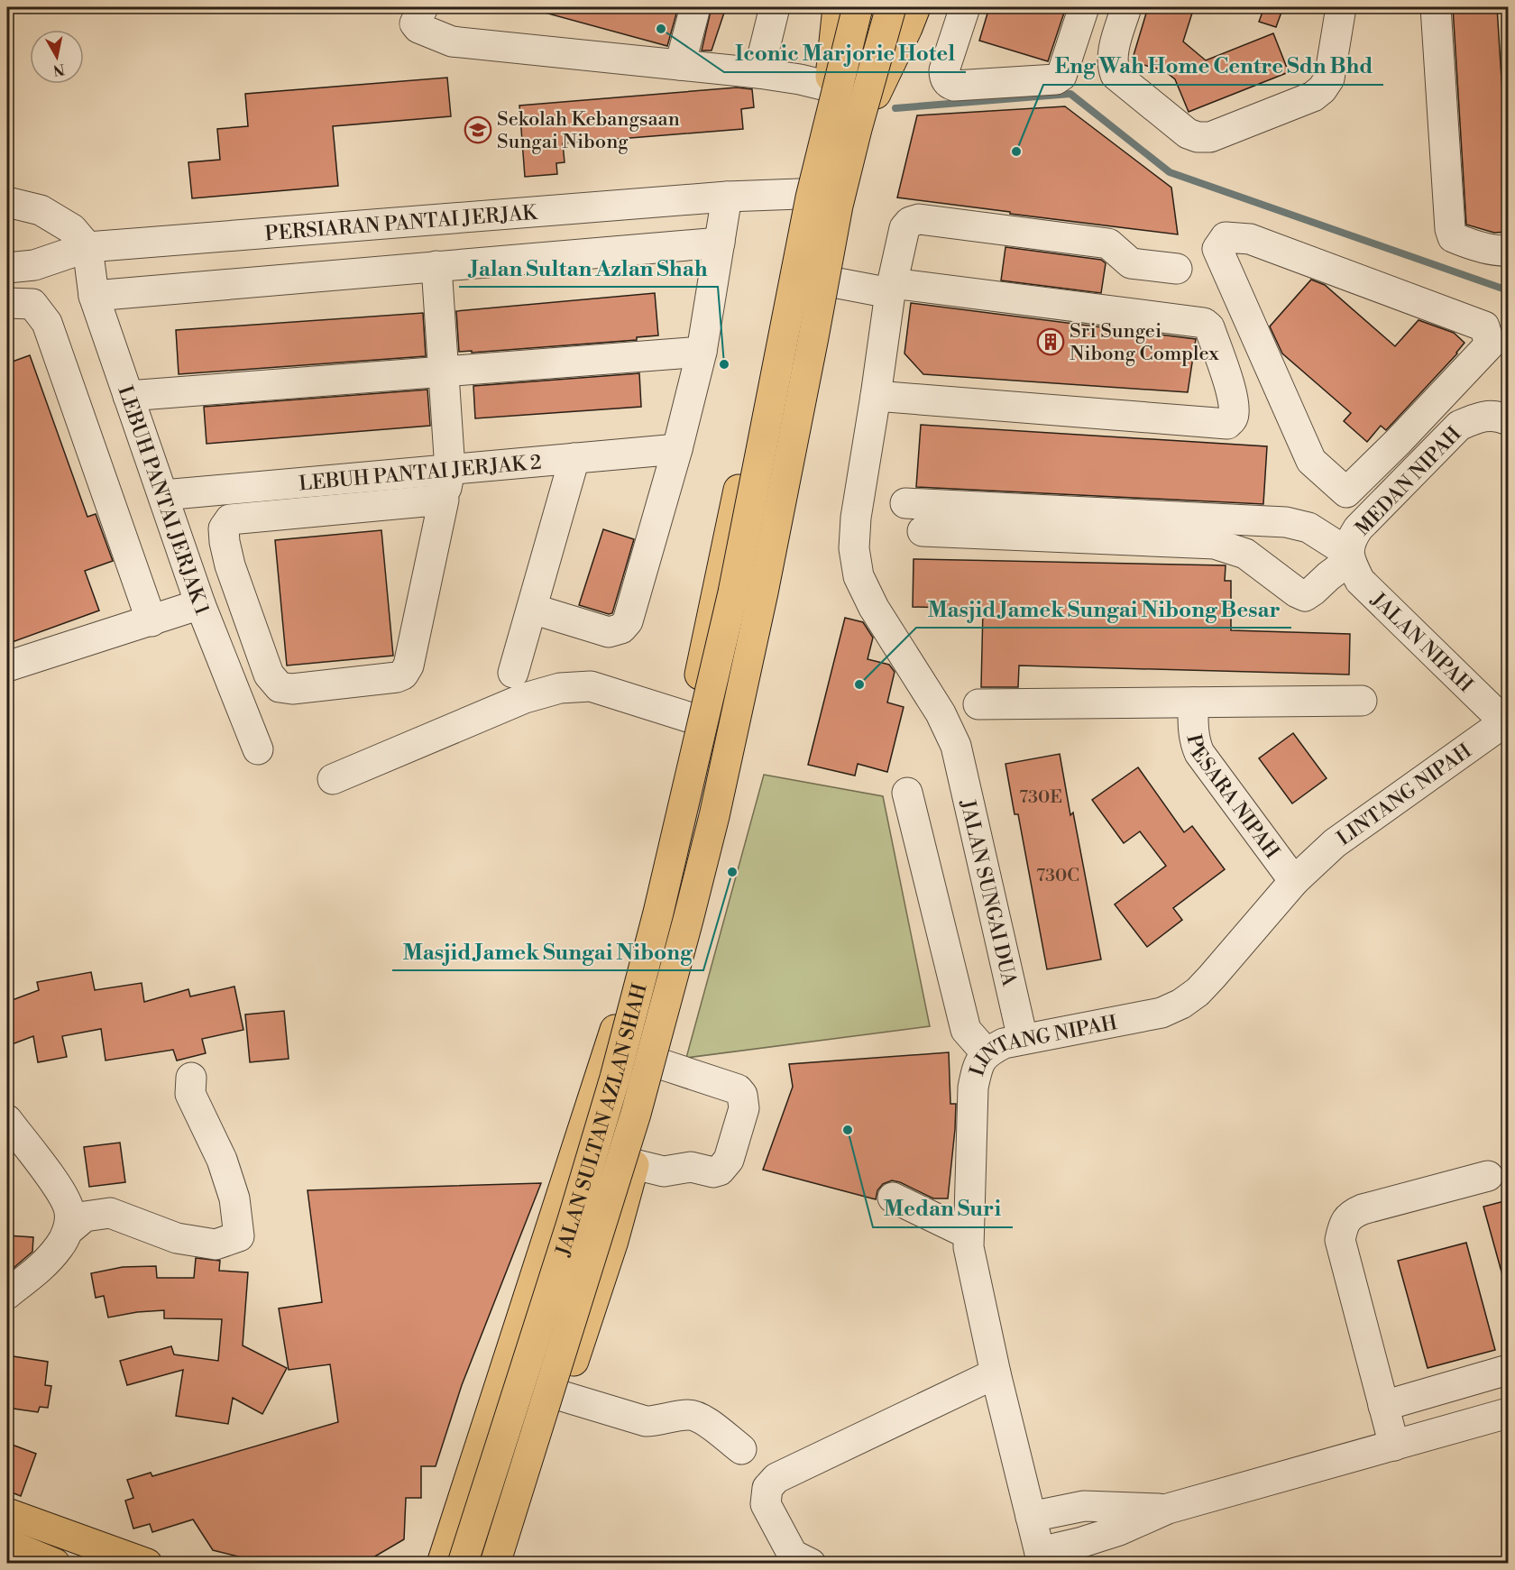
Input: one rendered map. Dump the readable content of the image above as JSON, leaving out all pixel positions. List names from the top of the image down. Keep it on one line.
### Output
{"streets":{"main road":["JALAN SULTAN AZLAN SHAH"],"street":["PERSIARAN PANTAI JERJAK","LEBUH PANTAI JERJAK 2","MEDAN NIPAH","LEBUH PANTAI JERJAK 1","JALAN NIPAH","LINTANG NIPAH","PESARA NIPAH","JALAN SUNGAI DUA"]},"crossings":[["PERSIARAN PANTAI JERJAK","LEBUH PANTAI JERJAK 1"],["PERSIARAN PANTAI JERJAK","JALAN SULTAN AZLAN SHAH"],["LEBUH PANTAI JERJAK 2","LEBUH PANTAI JERJAK 1"],["MEDAN NIPAH","JALAN NIPAH"],["JALAN NIPAH","LINTANG NIPAH"],["LINTANG NIPAH","PESARA NIPAH"],["LINTANG NIPAH","JALAN SUNGAI DUA"]],"places":{"other":["Iconic Marjorie Hotel","Eng Wah Home Centre Sdn Bhd","Jalan Sultan Azlan Shah","Masjid Jamek Sungai Nibong Besar","Masjid Jamek Sungai Nibong","Medan Suri"],"school or university":["Sekolah Kebangsaan Sungai Nibong"],"building":["Sri Sungei Nibong Complex"]},"house_numbers":["730E","730C"],"north":"bottom"}
